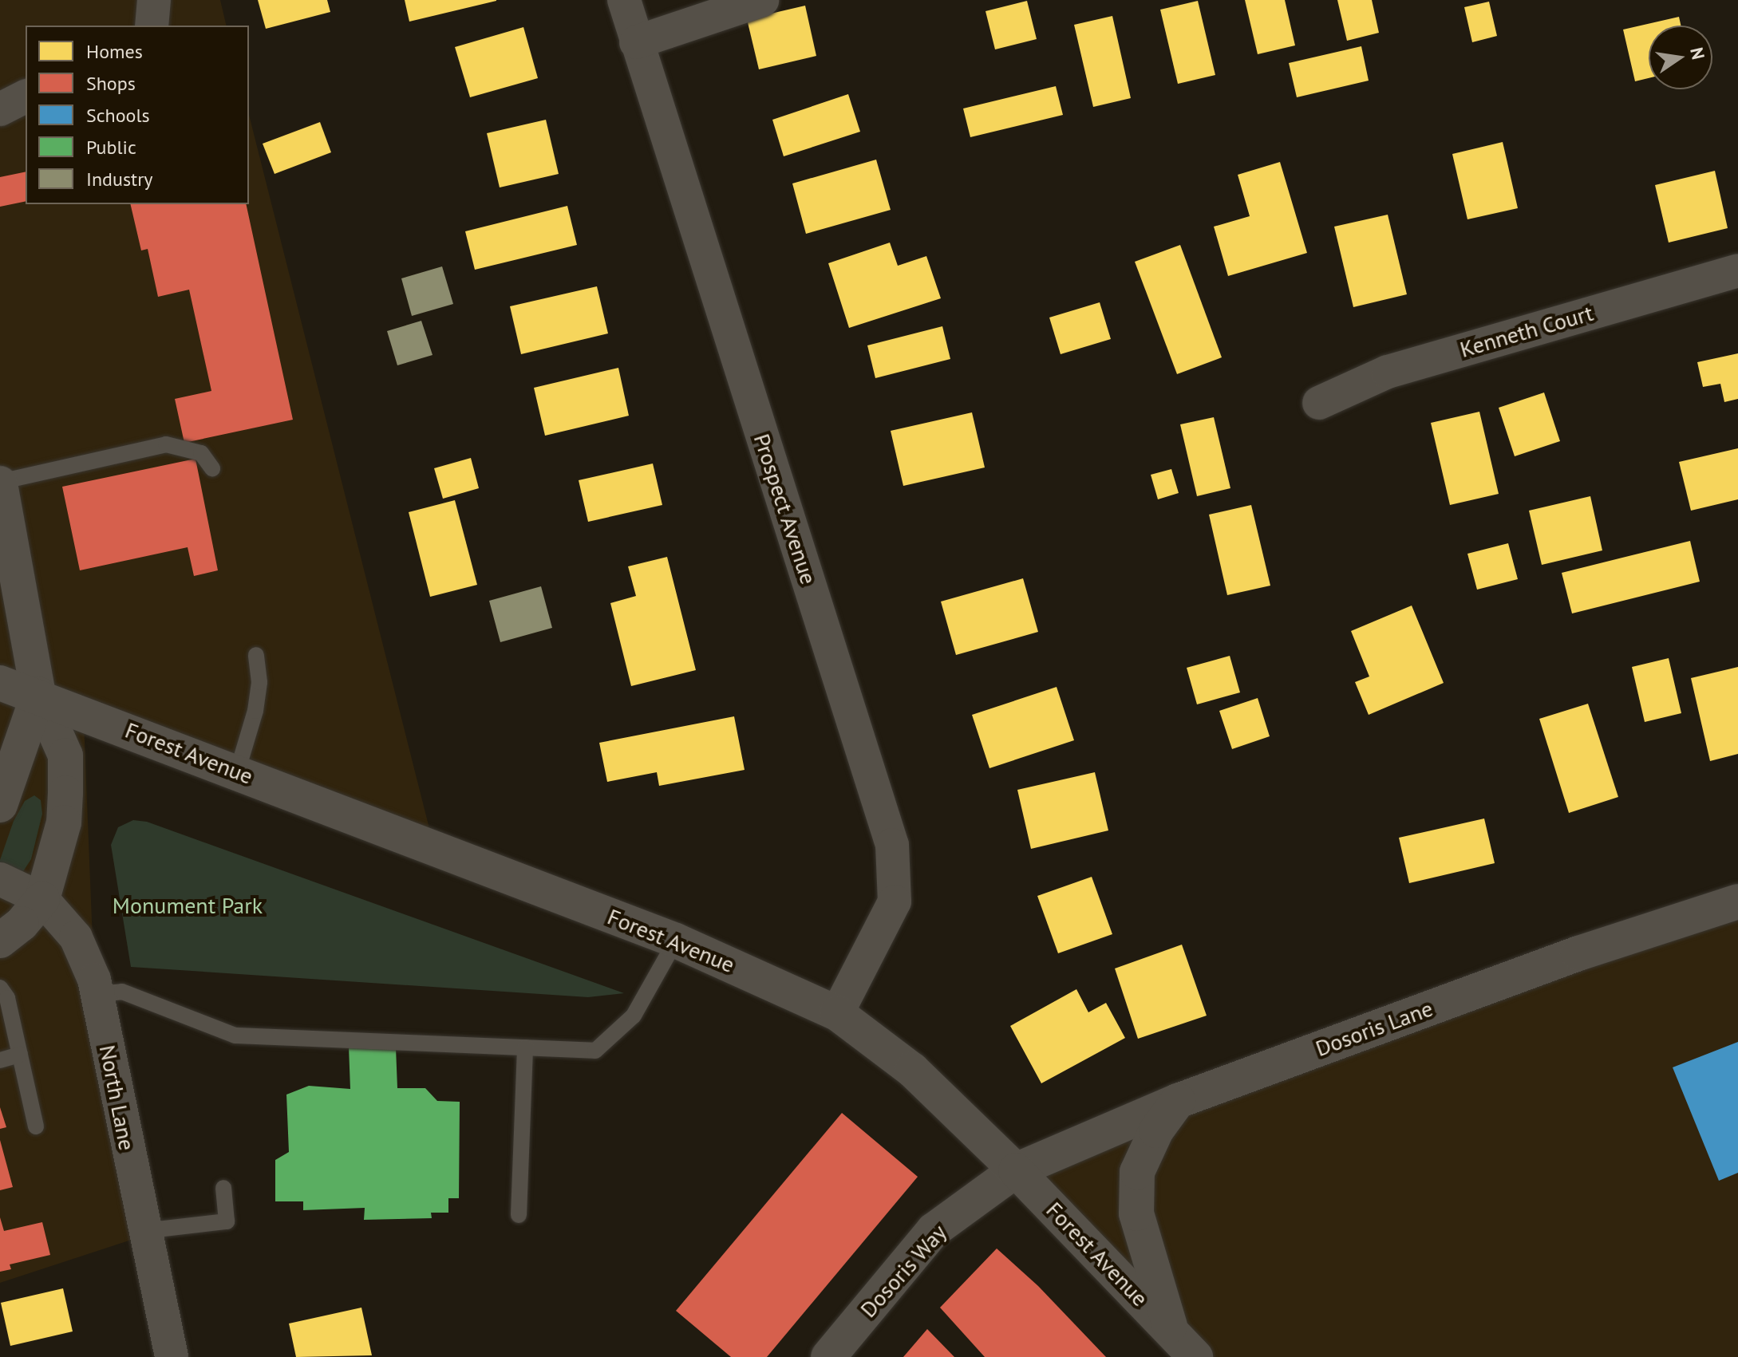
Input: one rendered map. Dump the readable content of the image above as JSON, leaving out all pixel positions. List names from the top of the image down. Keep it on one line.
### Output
{"streets":{"street":["Kenneth Court","Prospect Avenue","Forest Avenue","Dosoris Lane","North Lane","Dosoris Way"]},"crossings":[["Prospect Avenue","Forest Avenue"],["Forest Avenue","Dosoris Lane"],["Forest Avenue","Dosoris Way"],["Dosoris Lane","Dosoris Way"]],"parks":["Monument Park"],"legend":["Homes","Shops","Schools","Public","Industry"],"north":"right"}
